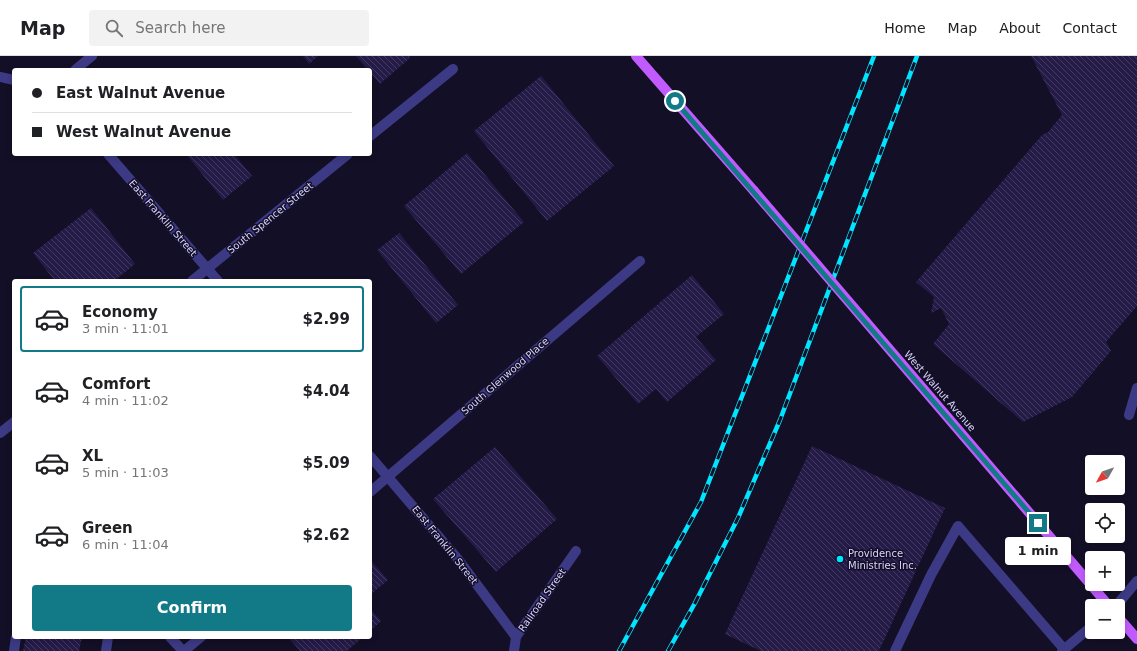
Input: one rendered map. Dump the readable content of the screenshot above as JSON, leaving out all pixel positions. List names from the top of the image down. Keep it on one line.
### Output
{"streets":{"main road":["West Walnut Avenue"],"street":["East Franklin Street","South Spencer Street","South Glenwood Place","Railroad Street"]},"crossings":[["East Franklin Street","South Spencer Street"],["East Franklin Street","South Glenwood Place"],["East Franklin Street","Railroad Street"]],"places":["Providence Ministries Inc."],"north":"bottom left","page":{"header":"Map","search":"Search here","nav":["Home","Map","About","Contact"],"banner":["East Walnut Avenue","West Walnut Avenue"],"list":[{"name":"Economy","note":"3 min · 11:01","value":"$2.99"},{"name":"Comfort","note":"4 min · 11:02","value":"$4.04"},{"name":"XL","note":"5 min · 11:03","value":"$5.09"},{"name":"Green","note":"6 min · 11:04","value":"$2.62"}],"map_buttons":["+","−"],"bubble":"1 min","buttons":"Confirm"}}
